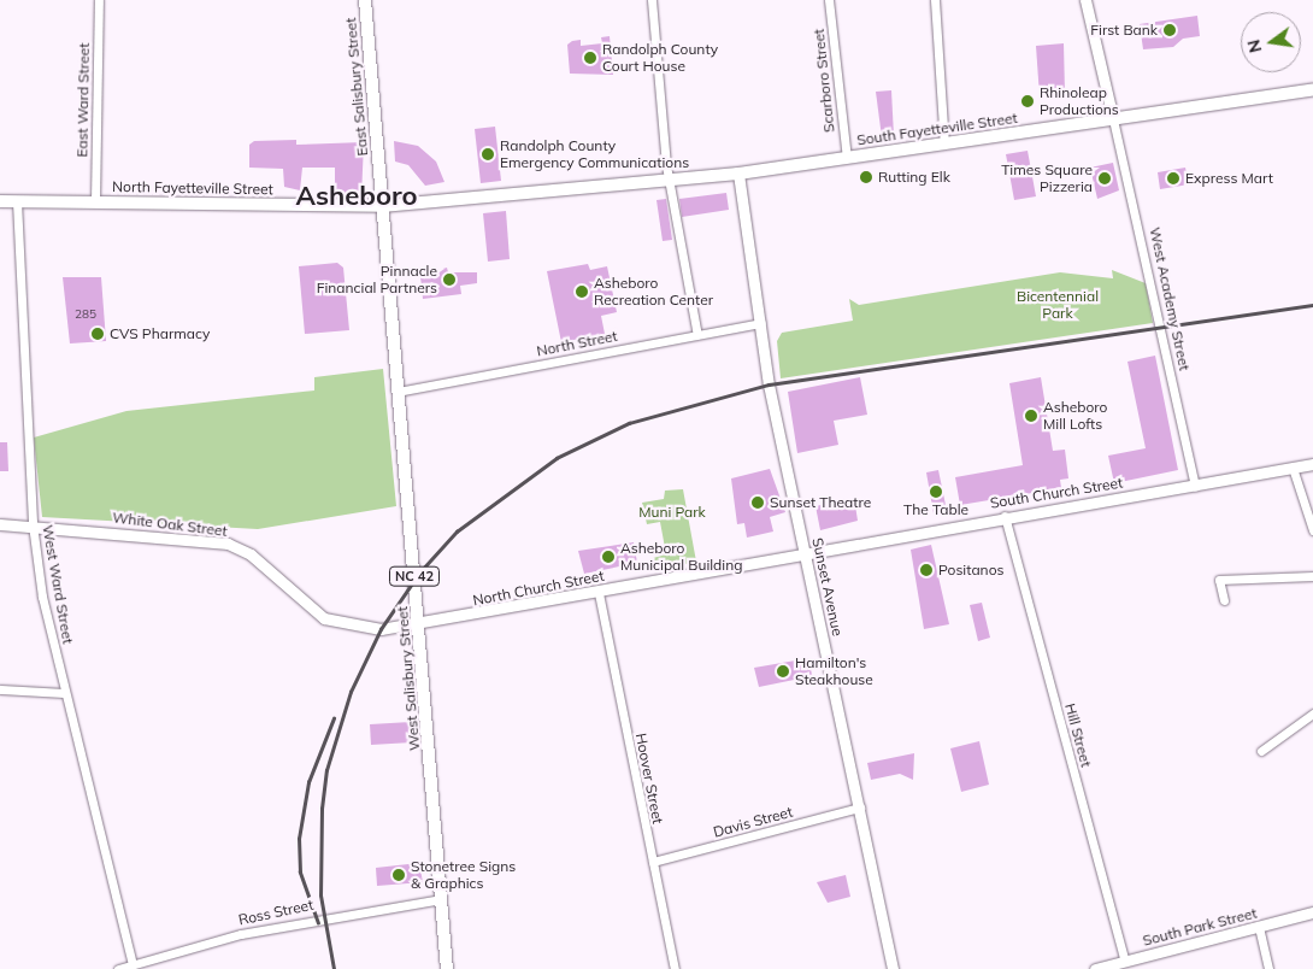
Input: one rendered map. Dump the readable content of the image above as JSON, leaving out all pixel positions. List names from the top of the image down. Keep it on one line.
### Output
{"streets":{"main road":["East Salisbury Street","South Fayetteville Street","North Fayetteville Street","NC 42","West Salisbury Street"],"street":["Scarboro Street","East Ward Street","West Academy Street","North Street","South Church Street","White Oak Street","West Ward Street","Sunset Avenue","North Church Street","Hill Street","Hoover Street","Davis Street","Ross Street","South Park Street"]},"crossings":[["Scarboro Street","South Fayetteville Street"],["East Salisbury Street","North Fayetteville Street"],["East Salisbury Street","West Salisbury Street"],["East Ward Street","North Fayetteville Street"],["South Fayetteville Street","North Fayetteville Street"],["South Fayetteville Street","West Academy Street"],["South Fayetteville Street","Sunset Avenue"],["North Fayetteville Street","West Ward Street"],["North Fayetteville Street","West Salisbury Street"],["West Academy Street","South Church Street"],["North Street","Sunset Avenue"],["North Street","West Salisbury Street"],["South Church Street","Sunset Avenue"],["South Church Street","North Church Street"],["South Church Street","Hill Street"],["White Oak Street","West Ward Street"],["White Oak Street","North Church Street"],["White Oak Street","West Salisbury Street"],["West Ward Street","Ross Street"],["Sunset Avenue","North Church Street"],["Sunset Avenue","Davis Street"],["North Church Street","West Salisbury Street"],["North Church Street","Hoover Street"],["West Salisbury Street","Ross Street"],["Hill Street","South Park Street"],["Hoover Street","Davis Street"]],"districts":["Asheboro"],"parks":["Bicentennial Park","Muni Park"],"places":["First Bank","Randolph County Court House","Rhinoleap Productions","Randolph County Emergency Communications","Rutting Elk","Times Square Pizzeria","Express Mart","Pinnacle Financial Partners","Asheboro Recreation Center","CVS Pharmacy","Asheboro Mill Lofts","The Table","Sunset Theatre","Asheboro Municipal Building","Positanos","Hamilton's Steakhouse","Stonetree Signs & Graphics"],"house_numbers":["285"],"north":"left"}
